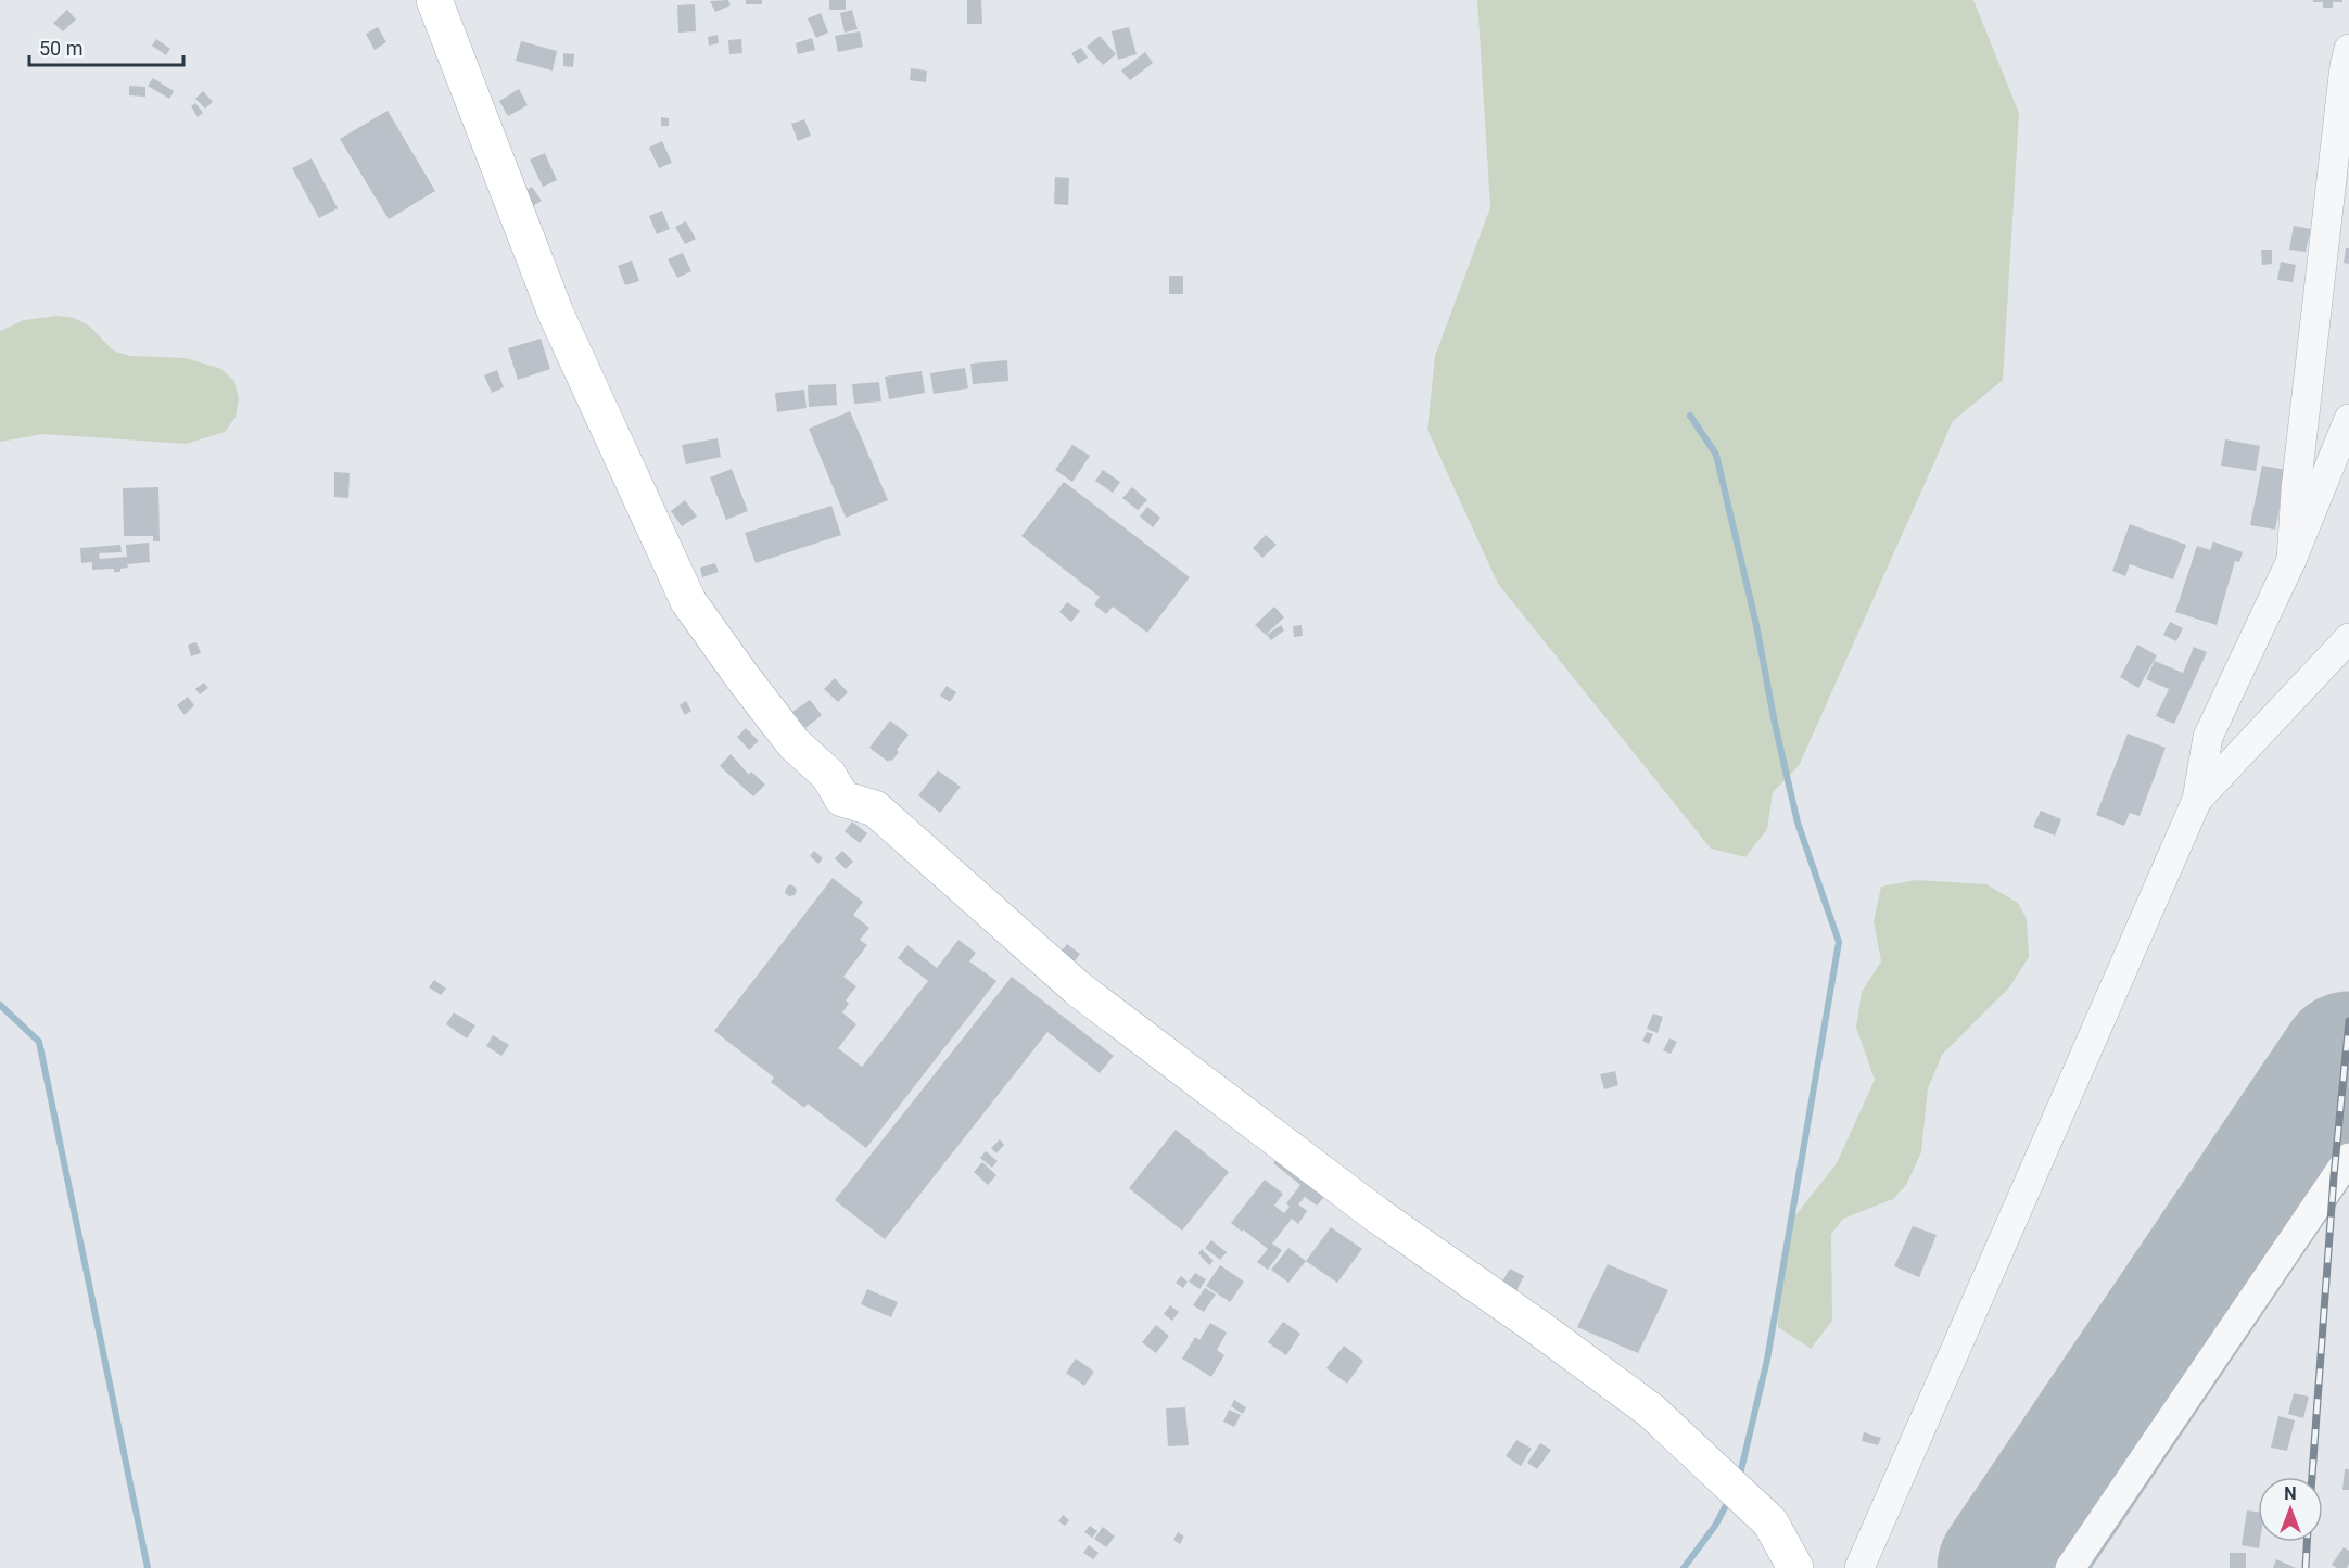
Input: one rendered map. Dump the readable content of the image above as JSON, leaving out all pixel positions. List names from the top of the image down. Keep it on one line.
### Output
{"scale_bar":"50 m","north":"top"}
